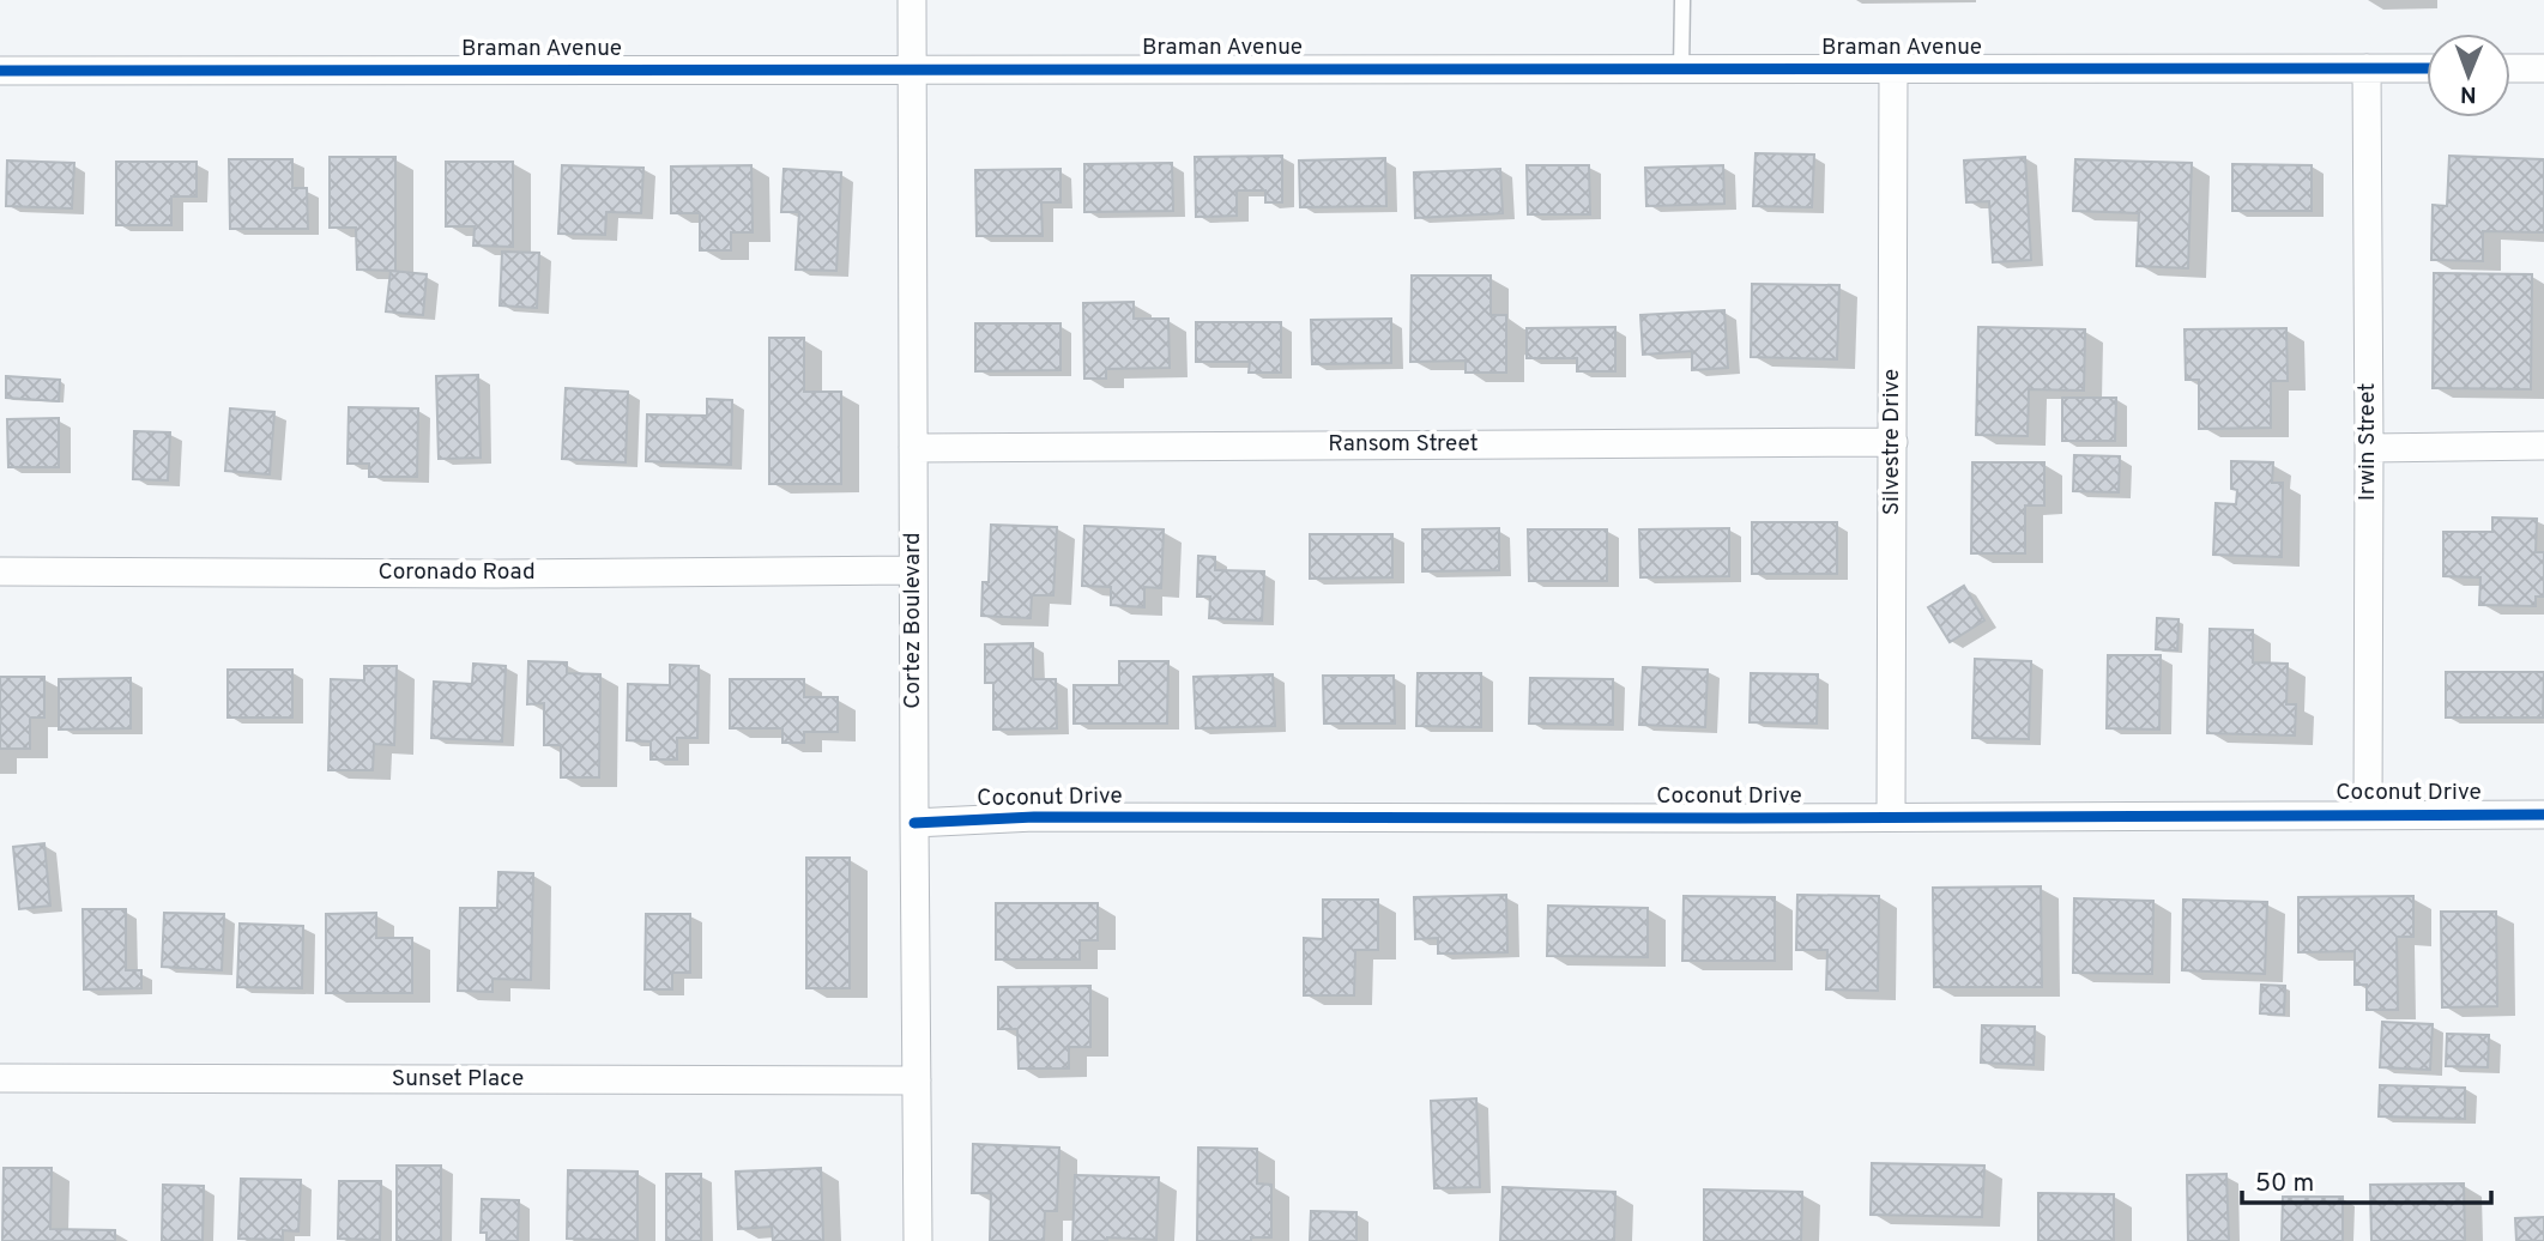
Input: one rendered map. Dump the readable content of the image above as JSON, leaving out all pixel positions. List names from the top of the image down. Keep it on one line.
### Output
{"streets":{"street":["Braman Avenue","Silvestre Drive","Irwin Street","Ransom Street","Coronado Road","Cortez Boulevard","Coconut Drive","Sunset Place"]},"crossings":[["Braman Avenue","Silvestre Drive"],["Braman Avenue","Irwin Street"],["Braman Avenue","Cortez Boulevard"],["Silvestre Drive","Ransom Street"],["Silvestre Drive","Coconut Drive"],["Irwin Street","Coconut Drive"],["Ransom Street","Cortez Boulevard"],["Coronado Road","Cortez Boulevard"],["Cortez Boulevard","Coconut Drive"],["Cortez Boulevard","Sunset Place"]],"scale_bar":"50 m","north":"bottom"}
